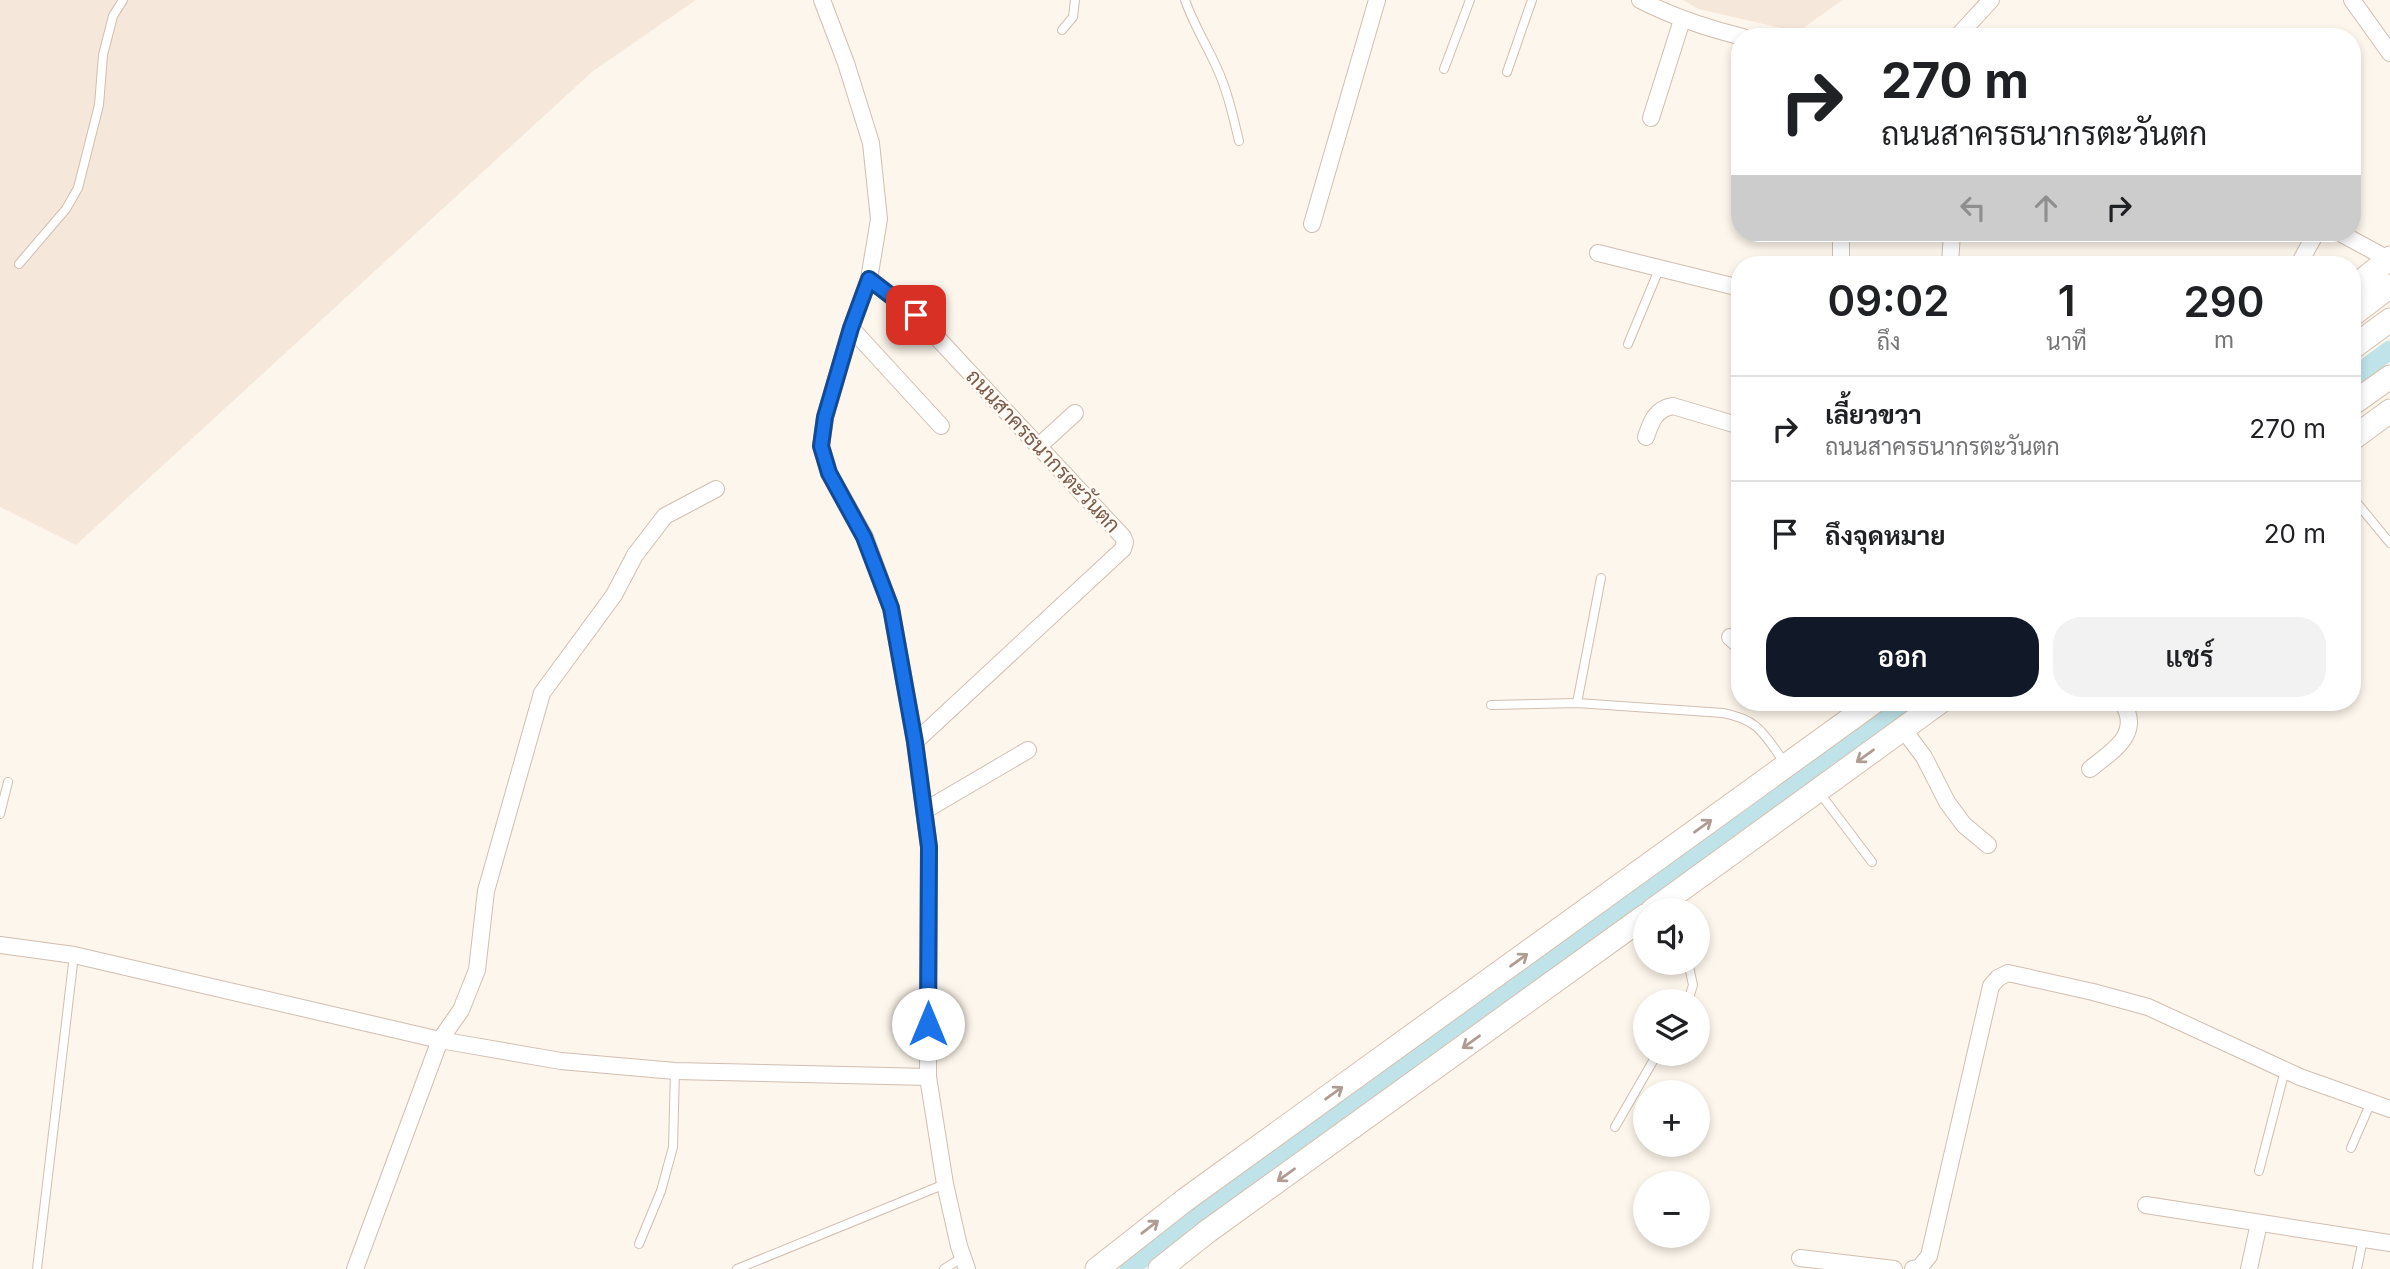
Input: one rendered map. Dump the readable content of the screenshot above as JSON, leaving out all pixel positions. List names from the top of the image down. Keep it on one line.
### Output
{"streets":{"street":["ถนนสาครธนากรตะวันตก"]},"page":{"turn":["270 m","ถนนสาครธนากรตะวันตก"],"eta":["09:02","ถึง","1","นาที","290","m"],"list":[{"name":"เลี้ยวขวา","note":"ถนนสาครธนากรตะวันตก","value":"270 m"},{"name":"ถึงจุดหมาย","value":"20 m"}],"buttons":["ออก","แชร์"],"map_buttons":["+","−"]}}
